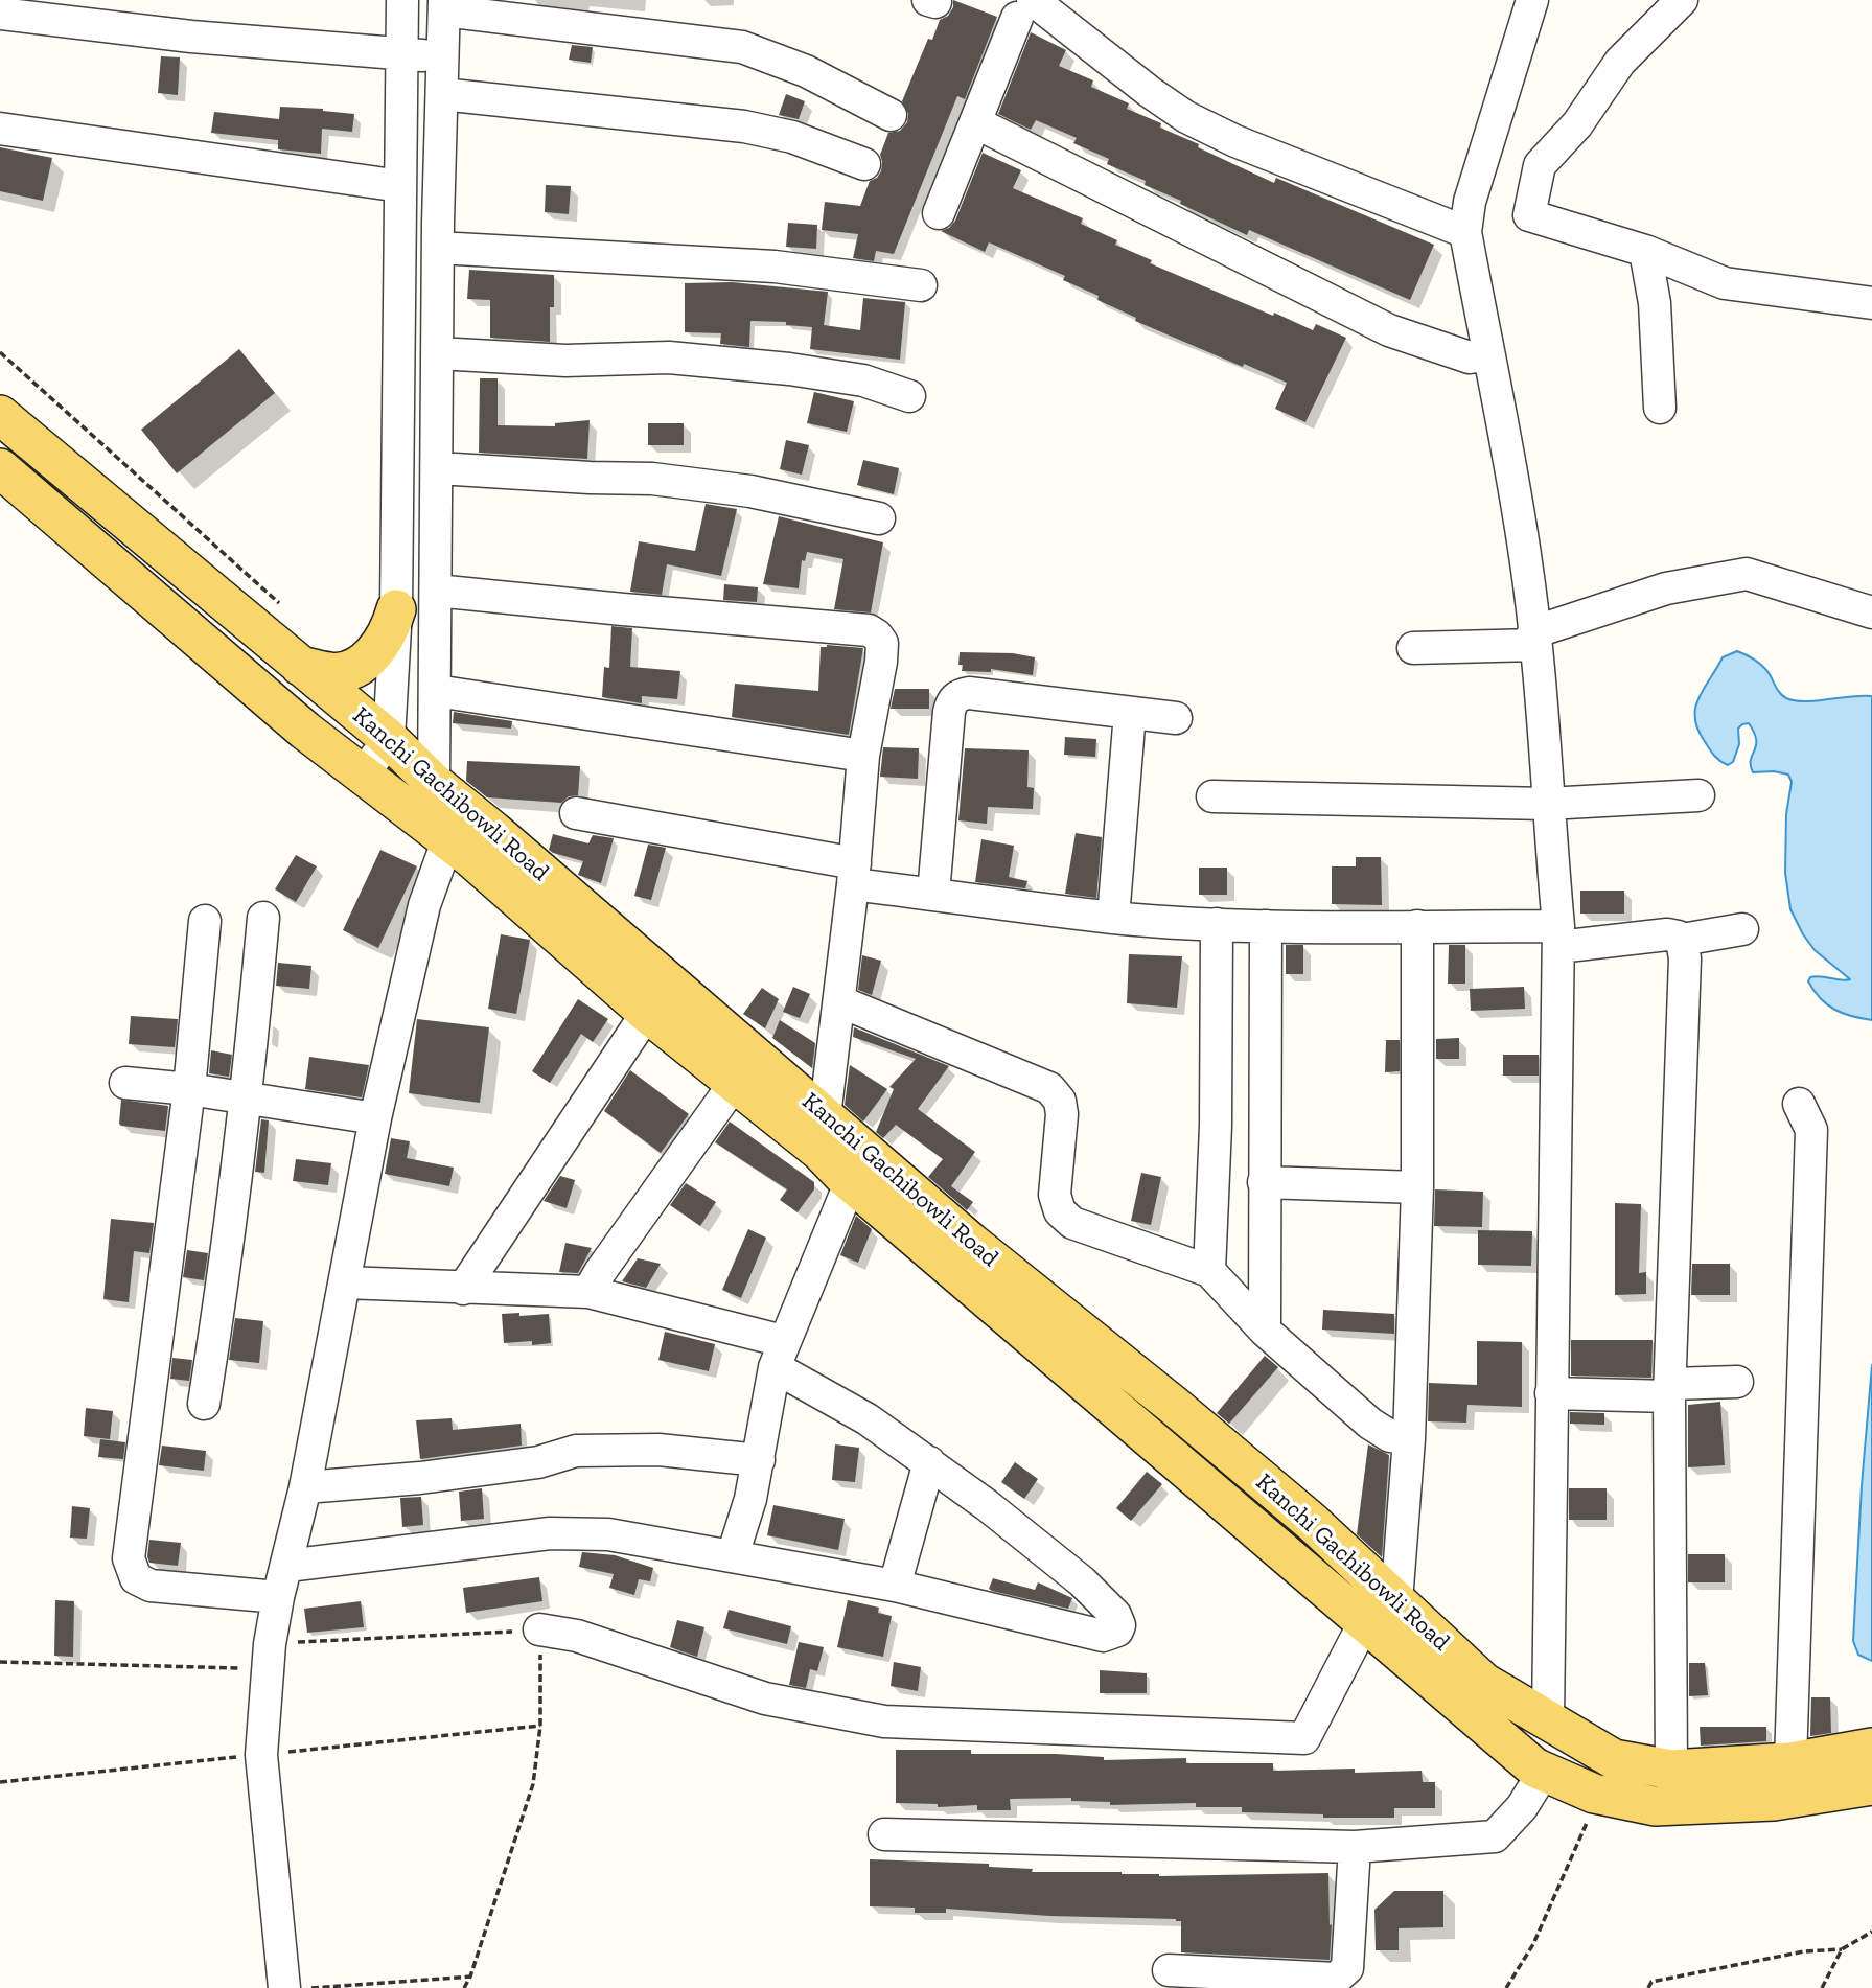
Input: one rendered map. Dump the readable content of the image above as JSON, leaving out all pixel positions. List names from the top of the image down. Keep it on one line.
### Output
{"streets":{"main road":["Kanchi Gachibowli Road"]}}
